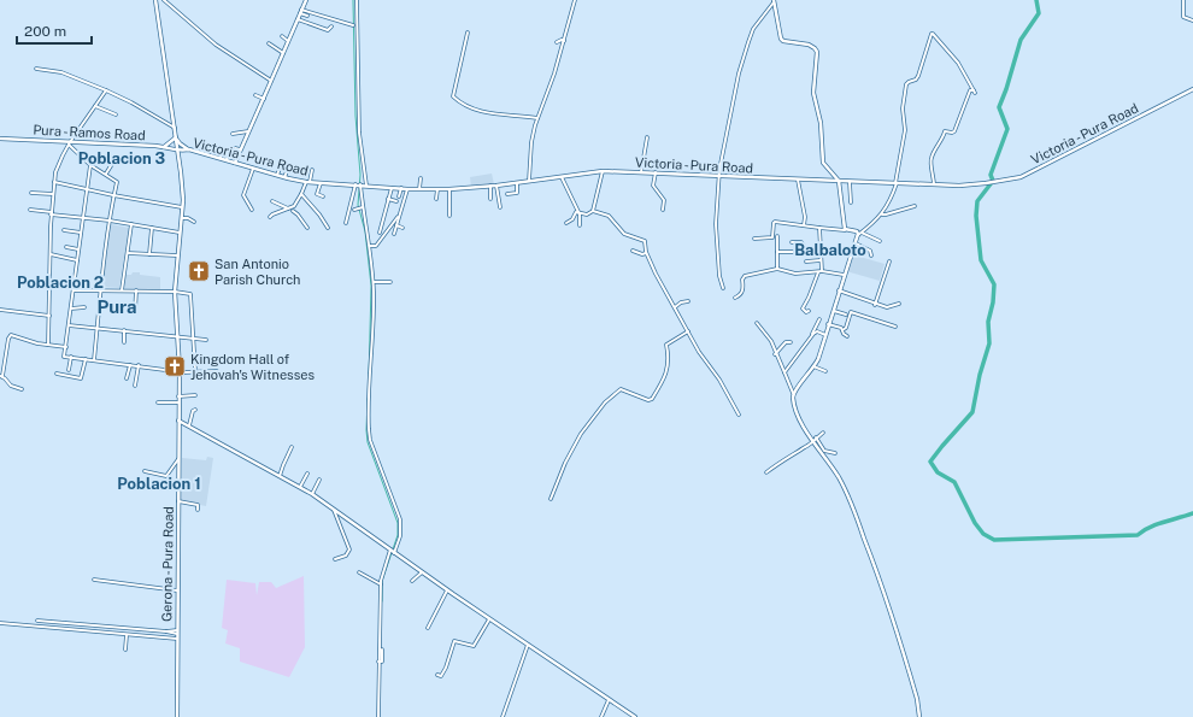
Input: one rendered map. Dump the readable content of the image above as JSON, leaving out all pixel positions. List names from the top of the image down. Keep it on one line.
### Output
{"streets":{"main road":["Pura - Ramos Road","Victoria - Pura Road","Gerona - Pura Road"]},"crossings":[["Pura - Ramos Road","Victoria - Pura Road"],["Pura - Ramos Road","Gerona - Pura Road"],["Victoria - Pura Road","Gerona - Pura Road"]],"districts":["Poblacion 3","Balbaloto","Poblacion 2","Pura","Poblacion 1"],"places":{"church":["San Antonio Parish Church","Kingdom Hall of Jehovah's Witnesses"]},"scale_bar":"200 m"}
